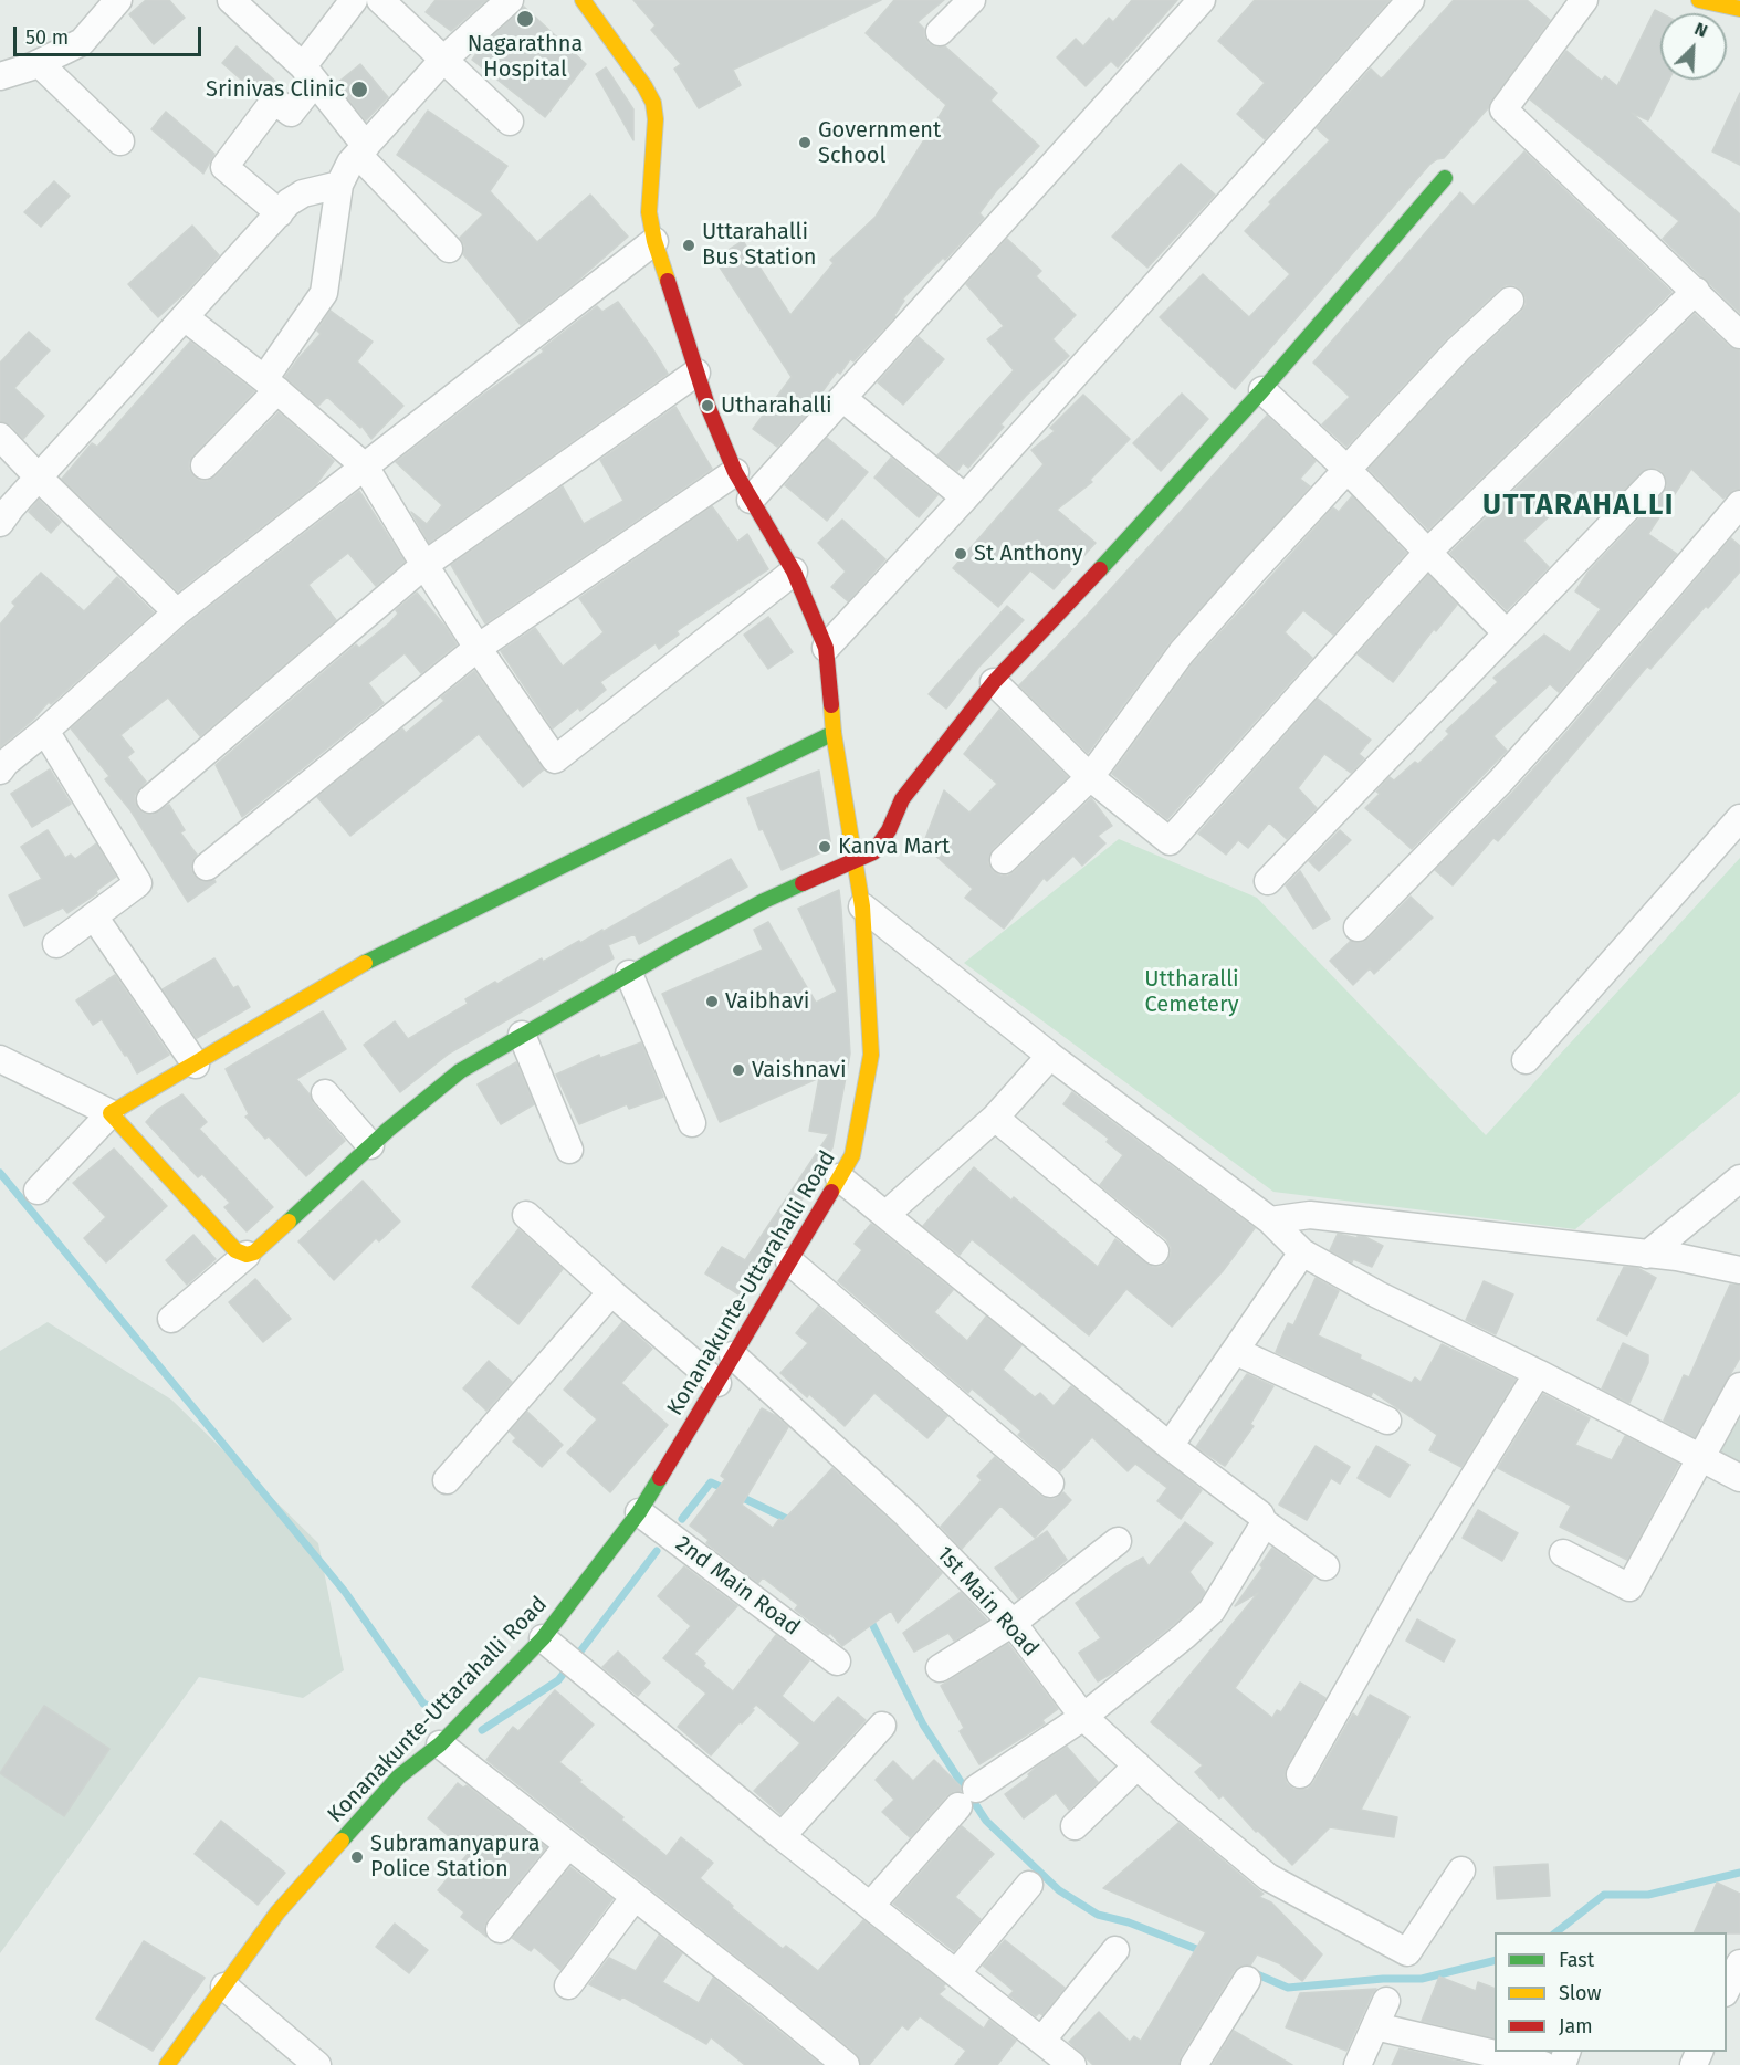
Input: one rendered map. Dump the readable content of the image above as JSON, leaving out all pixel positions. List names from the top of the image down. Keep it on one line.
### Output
{"streets":{"street":["Konanakunte-Uttarahalli Road","2nd Main Road","1st Main Road"]},"crossings":[["Konanakunte-Uttarahalli Road","2nd Main Road"],["Konanakunte-Uttarahalli Road","1st Main Road"]],"districts":["UTTARAHALLI"],"parks":["Uttharalli Cemetery"],"places":["Nagarathna Hospital","Srinivas Clinic","Government School","Uttarahalli Bus Station","Utharahalli","St Anthony","Kanva Mart","Vaibhavi","Vaishnavi","Subramanyapura Police Station"],"legend":["Fast","Slow","Jam"],"scale_bar":"50 m","north":"top right"}
